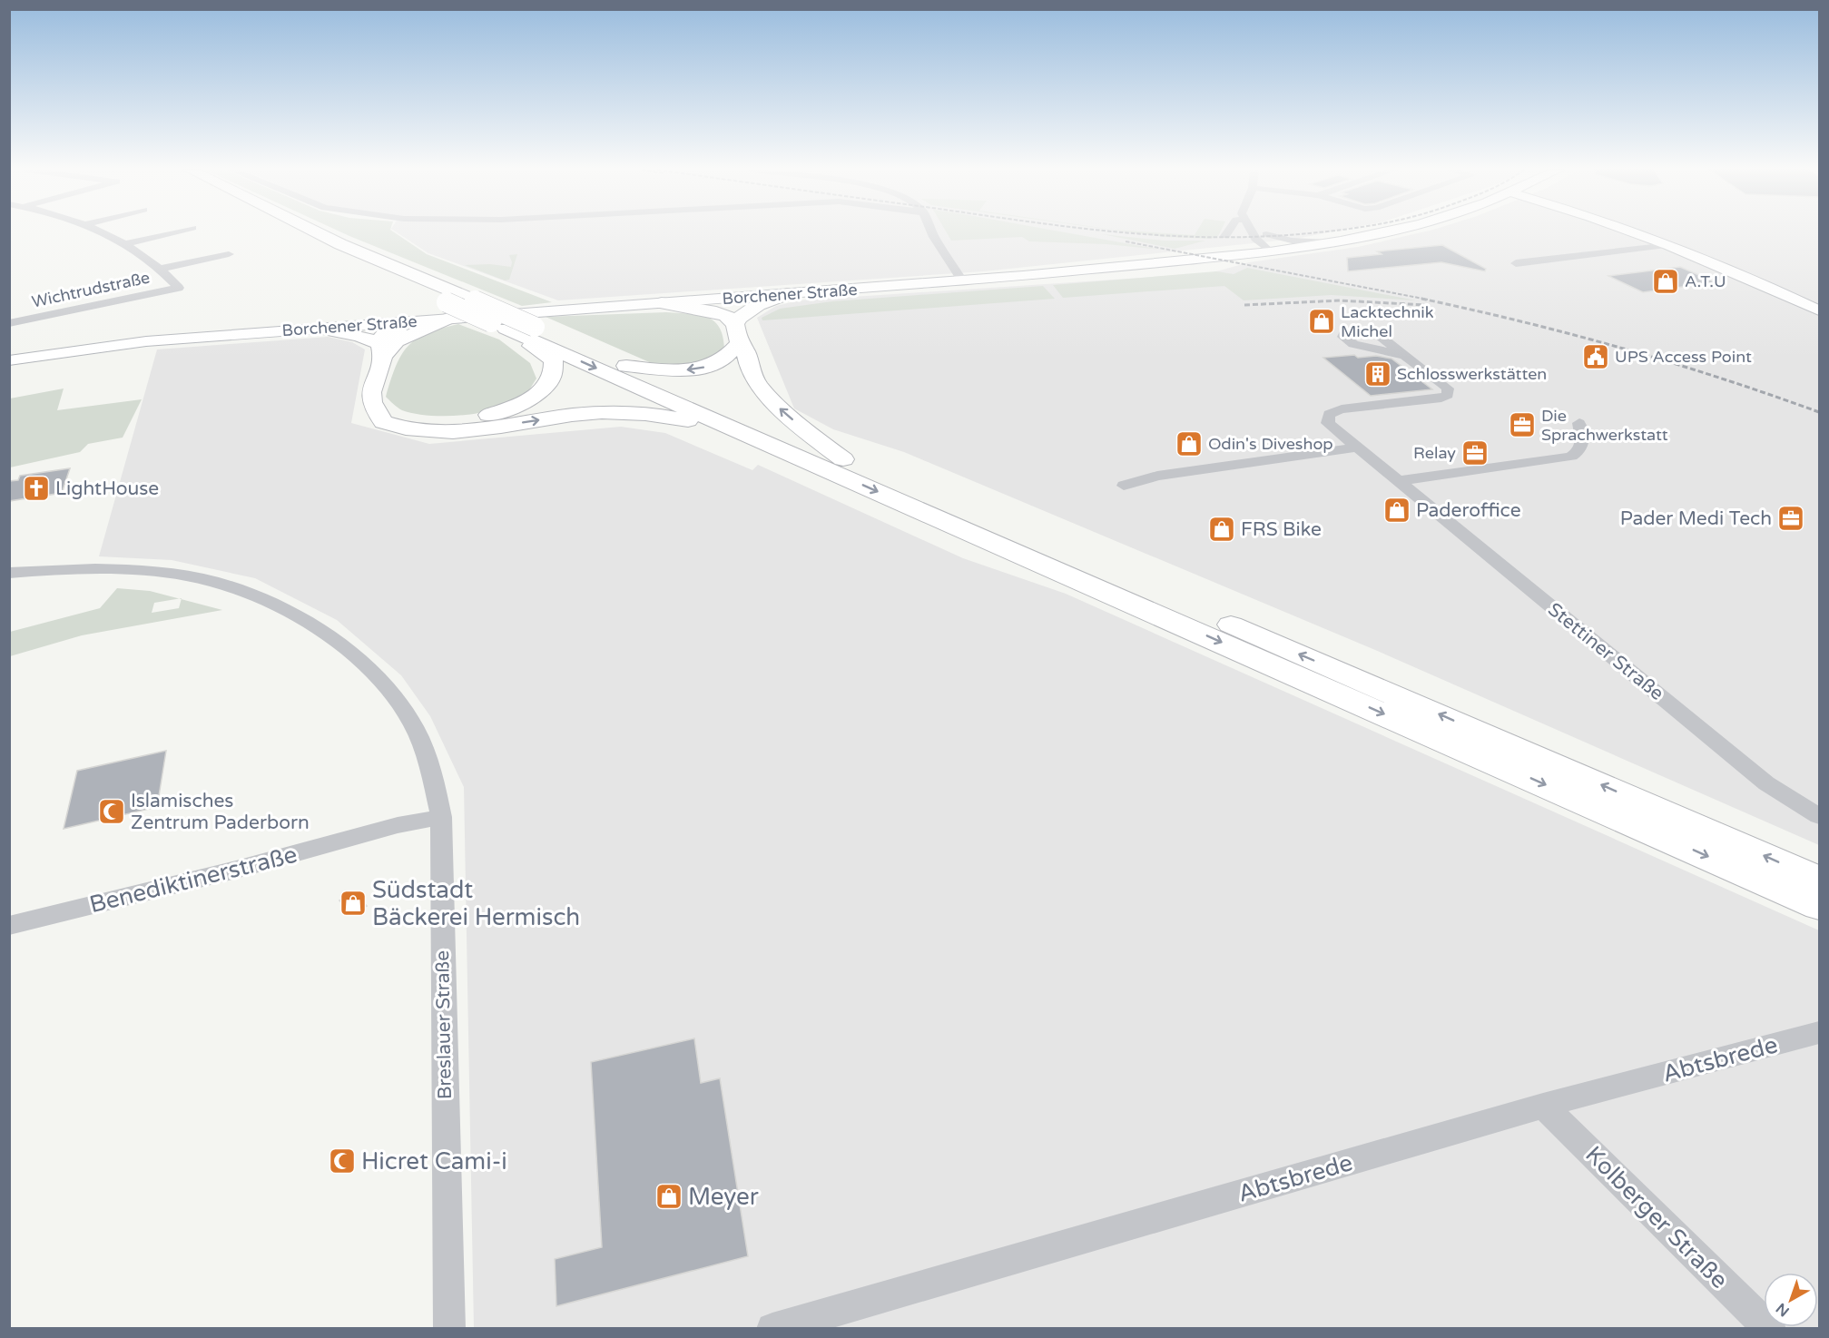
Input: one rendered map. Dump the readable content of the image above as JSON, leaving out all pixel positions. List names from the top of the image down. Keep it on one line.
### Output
{"streets":{"main road":["Borchener Straße"],"street":["Wichtrudstraße","Stettiner Straße","Benediktinerstraße","Breslauer Straße","Abtsbrede","Kolberger Straße"]},"crossings":[["Benediktinerstraße","Breslauer Straße"],["Abtsbrede","Kolberger Straße"]],"places":{"shop":["A.T.U","Lacktechnik Michel","Odin's Diveshop","Paderoffice","FRS Bike","Südstadt Bäckerei Hermisch","Meyer"],"public building":["UPS Access Point"],"building":["Schlosswerkstätten"],"office":["Die Sprachwerkstatt","Relay","Pader Medi Tech"],"church":["LightHouse"],"mosque":["Islamisches Zentrum Paderborn","Hicret Cami-i"]},"north":"bottom left"}
